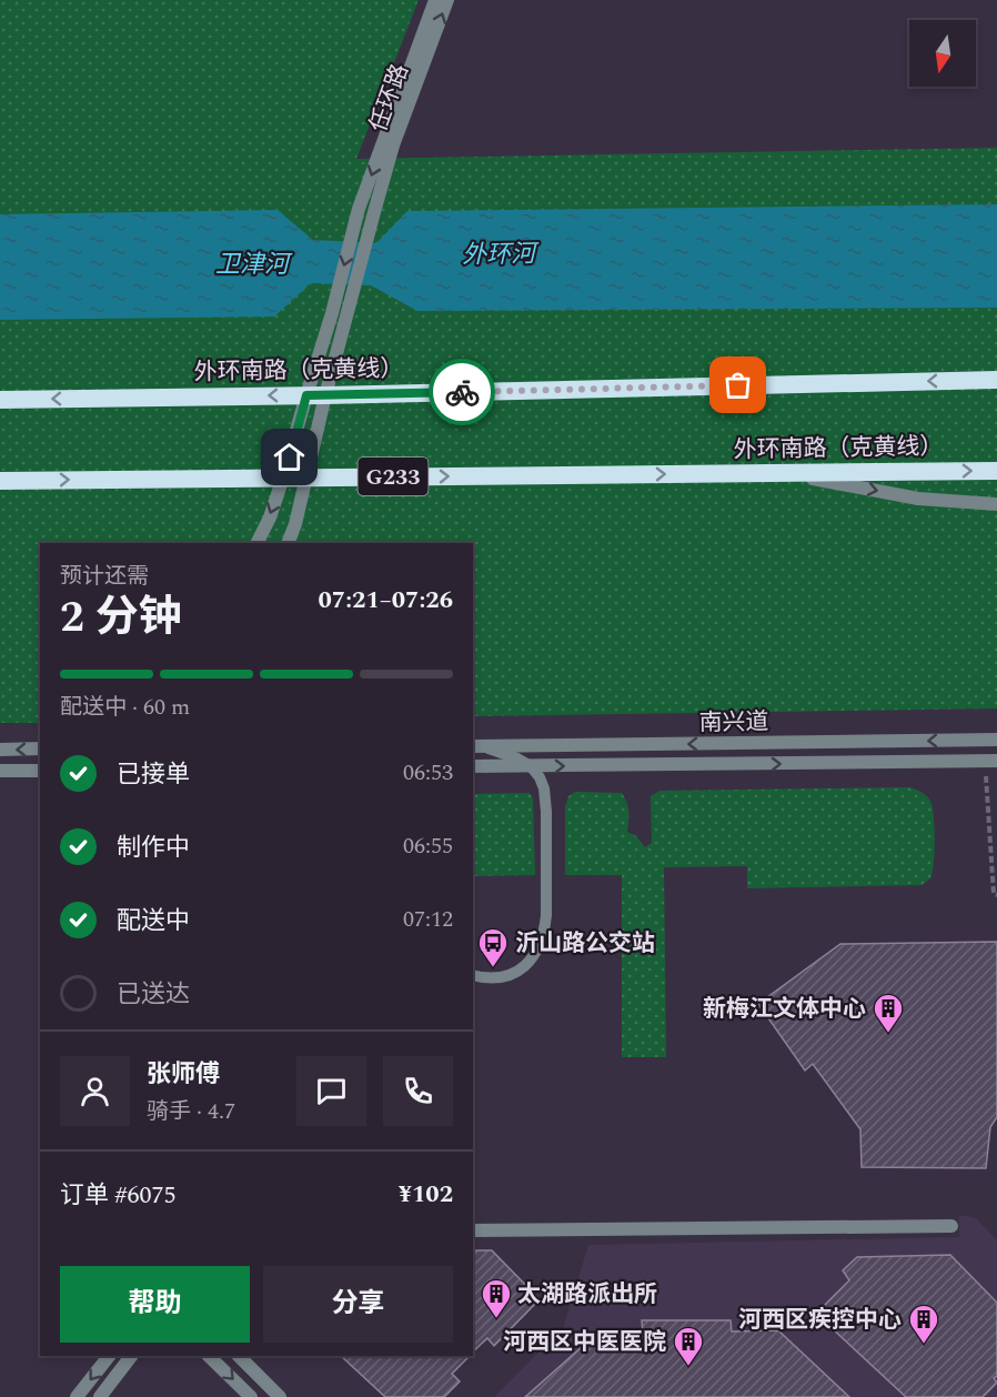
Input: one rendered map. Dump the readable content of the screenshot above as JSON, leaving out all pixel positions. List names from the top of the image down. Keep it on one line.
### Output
{"streets":{"highway":["外环南路（克黄线）","G233"],"street":["任环路","南兴道"]},"crossings":[["任环路","外环南路（克黄线）"]],"water":["外环河","卫津河"],"places":{"bus stop":["沂山路公交站"],"building":["新梅江文体中心","太湖路派出所","河西区疾控中心","河西区中医医院"]},"north":"bottom","page":{"heading":["2 分钟","预计还需","07:21–07:26"],"panel":["张师傅","骑手 · 4.7","订单 #6075","¥102"],"bar":"配送中 · 60 m","list":[["已接单","06:53"],["制作中","06:55"],["配送中","07:12"],"已送达"],"buttons":["帮助","分享"]}}
